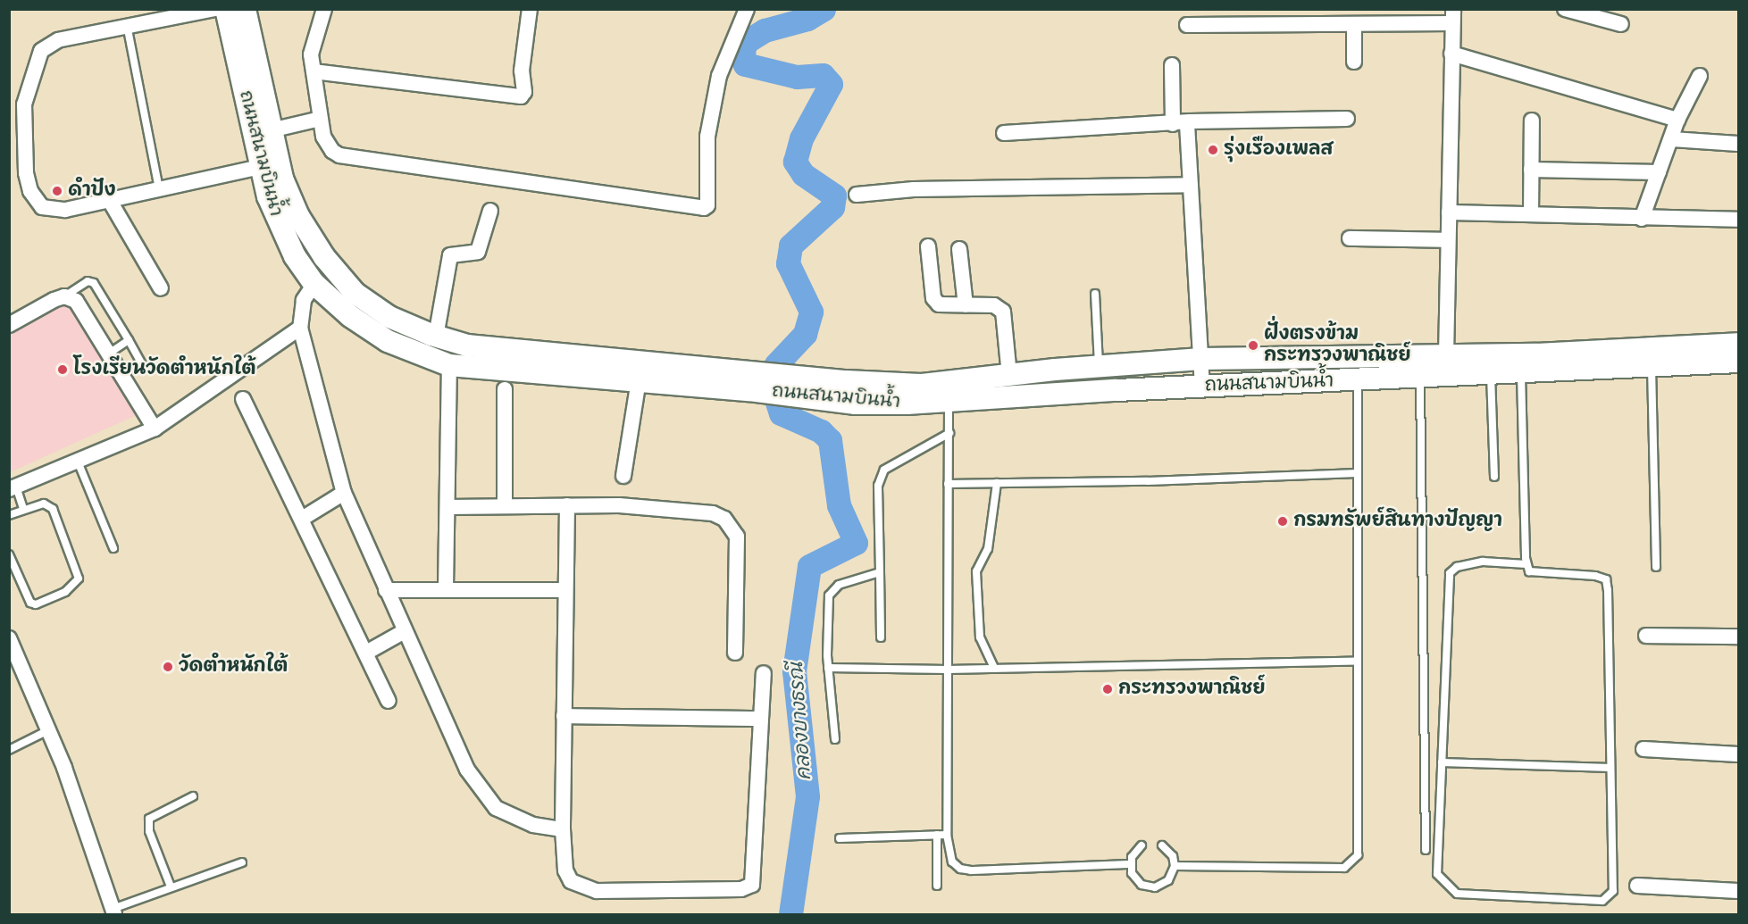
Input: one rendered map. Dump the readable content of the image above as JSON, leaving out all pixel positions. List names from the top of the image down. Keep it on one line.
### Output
{"streets":{"main road":["ถนนสนามบินน้ำ"]},"water":["คลองบางธรณี"],"places":["รุ่งเรืองเพลส","ดำปัง","ฝั่งตรงข้าม กระทรวงพาณิชย์","โรงเรียนวัดตำหนักใต้","กรมทรัพย์สินทางปัญญา","วัดตำหนักใต้","กระทรวงพาณิชย์"]}
